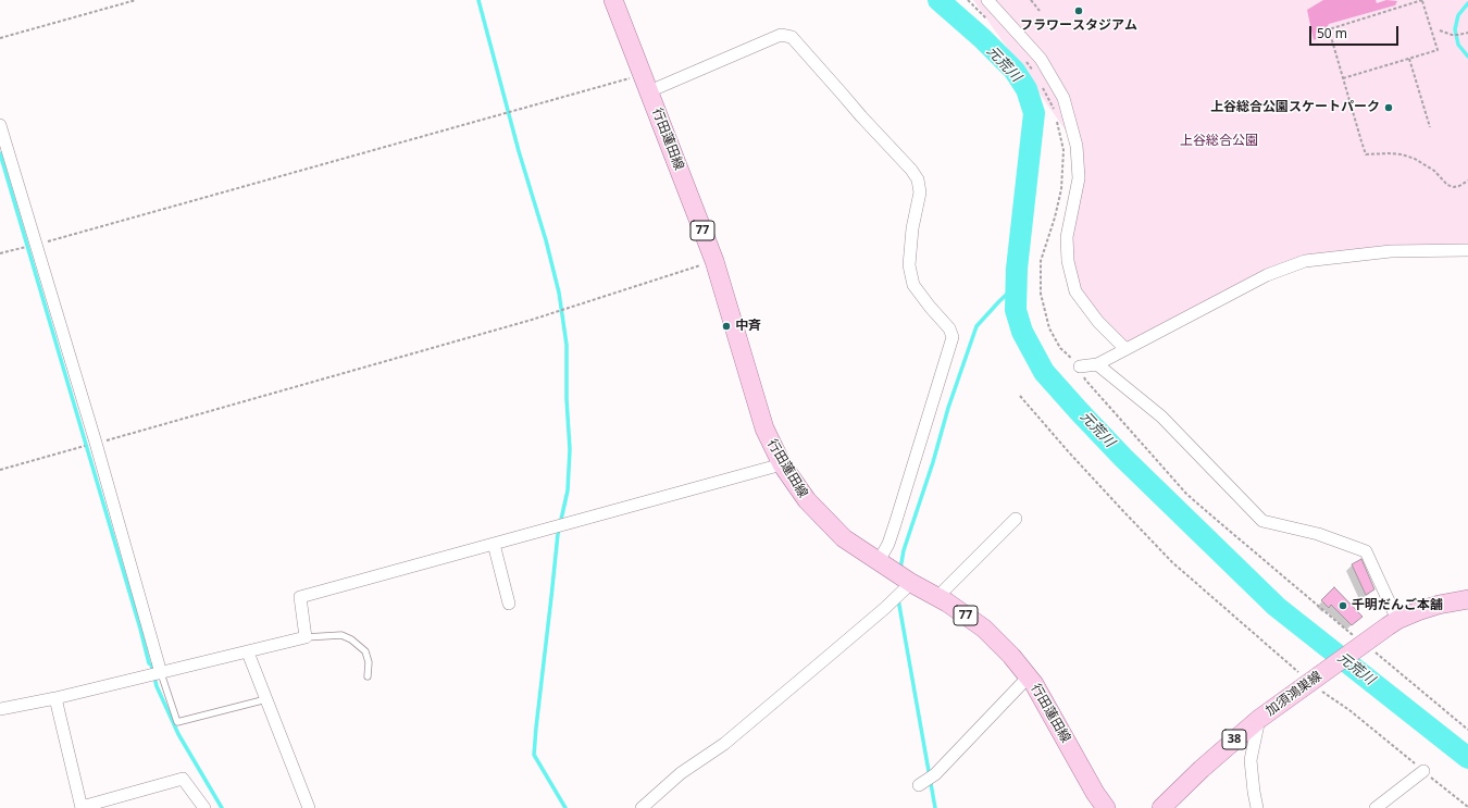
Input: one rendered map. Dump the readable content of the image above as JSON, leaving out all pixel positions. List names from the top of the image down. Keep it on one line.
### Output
{"streets":{"main road":["行田蓮田線","77","加須鴻巣線","38"]},"water":["元荒川"],"parks":["上谷総合公園"],"places":["フラワースタジアム","上谷総合公園スケートパーク","中斉","千明だんご本舗"],"scale_bar":"50 m"}
